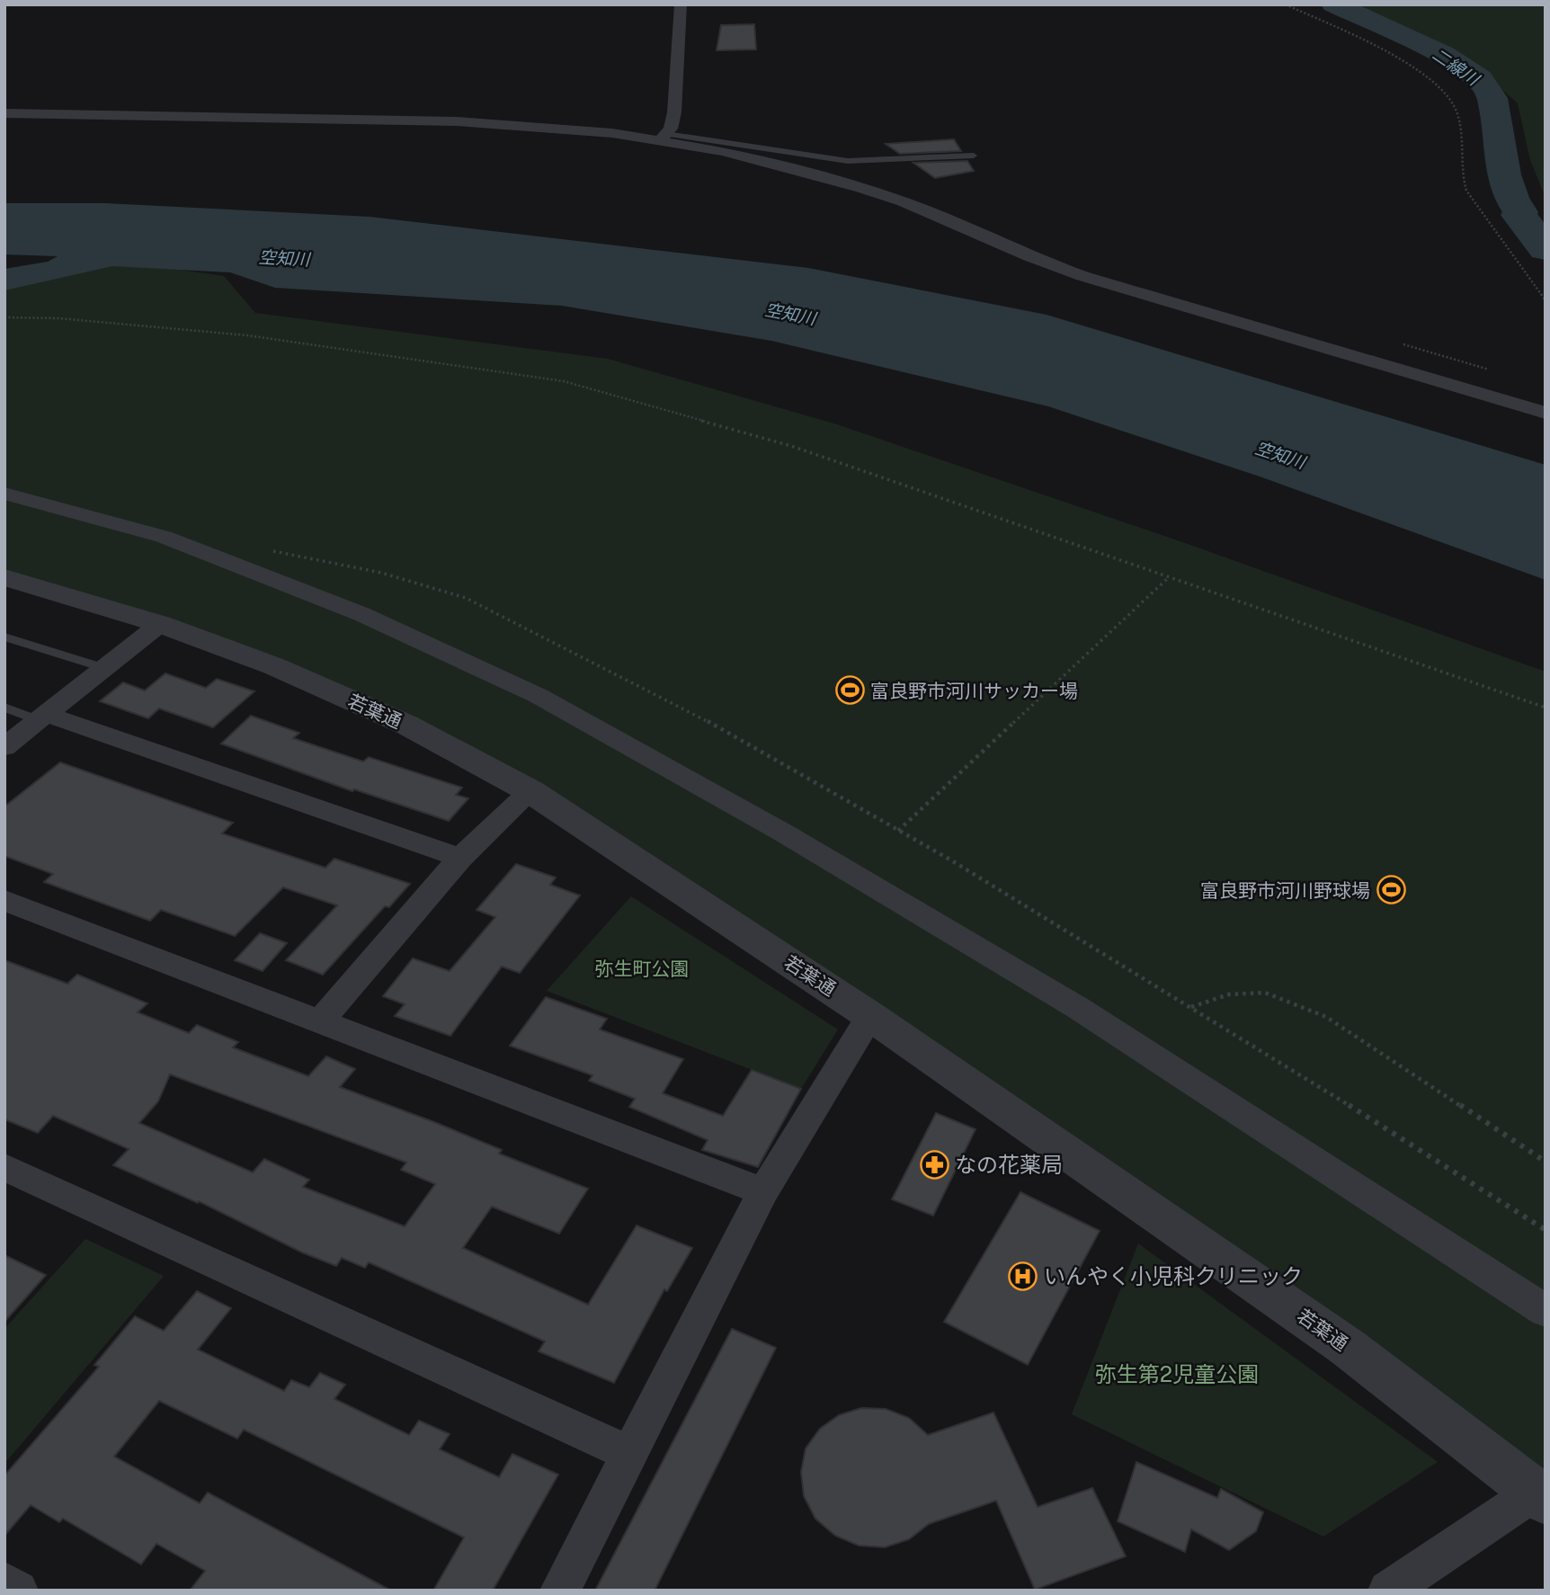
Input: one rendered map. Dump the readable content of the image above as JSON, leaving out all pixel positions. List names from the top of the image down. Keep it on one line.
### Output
{"streets":{"street":["若葉通"]},"water":["二線川","空知川"],"parks":["弥生町公園","弥生第2児童公園"],"places":{"sports":["富良野市河川サッカー場","富良野市河川野球場"],"pharmacy":["なの花薬局"],"hospital":["いんやく小児科クリニック"]}}
